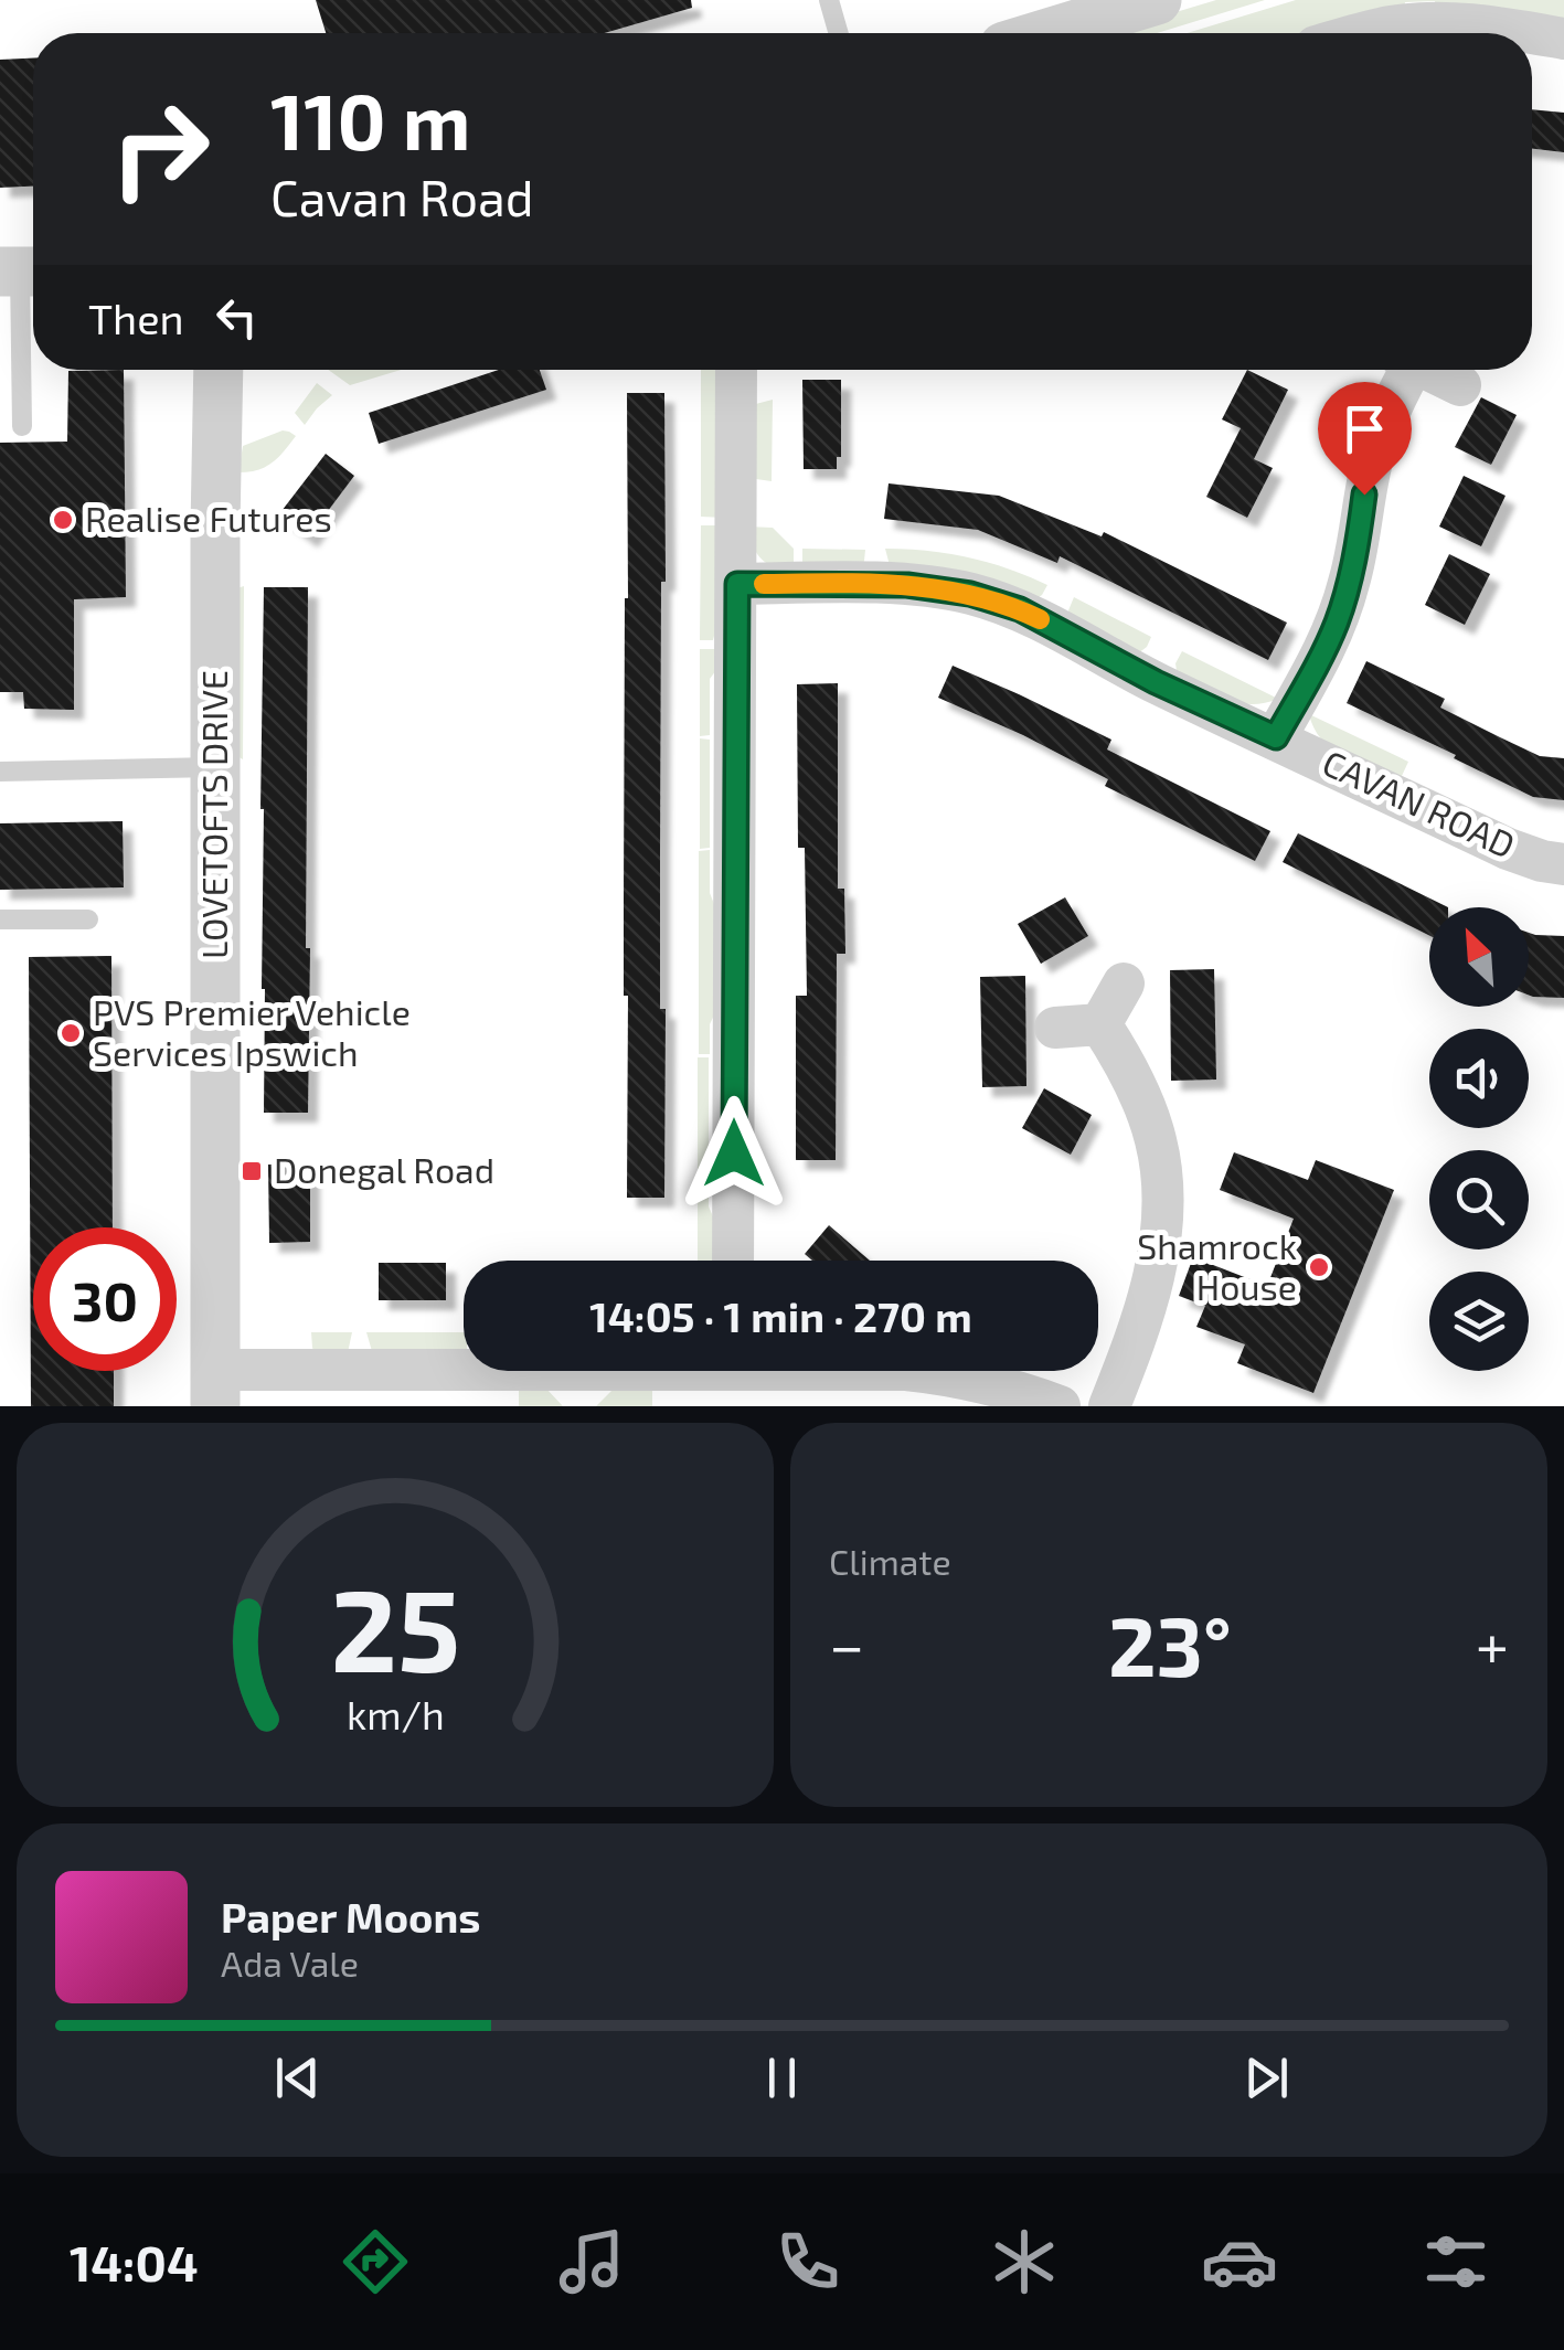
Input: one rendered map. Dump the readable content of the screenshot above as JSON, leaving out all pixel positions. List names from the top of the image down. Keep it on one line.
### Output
{"streets":{"street":["CAVAN ROAD","LOVETOFTS DRIVE"]},"places":{"other":["Realise Futures","PVS Premier Vehicle Services Ipswich","Shamrock House"],"transit":["Donegal Road"]},"north":"top left","page":{"turn":["110 m","Cavan Road"],"then":"Then","limit":"30","trip":"14:05 · 1 min · 270 m","tile":"Climate","heat":["−","23°","+"],"song":["Paper Moons","Ada Vale"],"tabs":"14:04","gauge":["25","km/h"]}}
